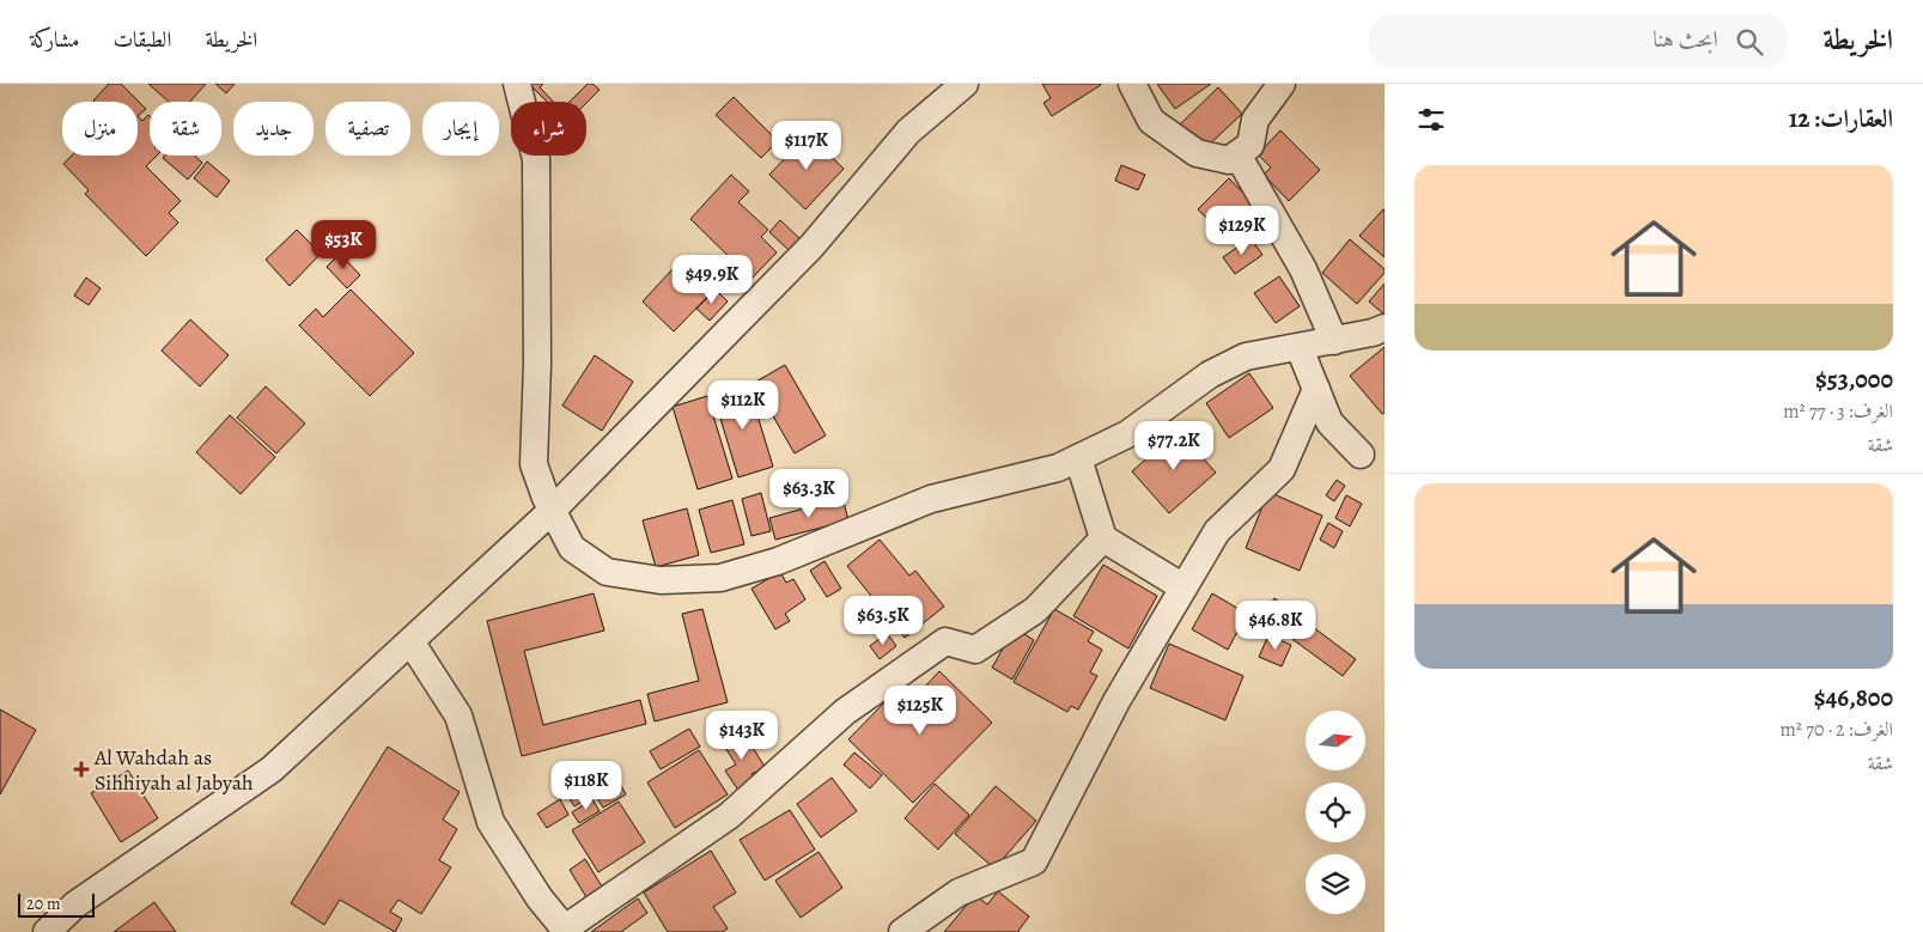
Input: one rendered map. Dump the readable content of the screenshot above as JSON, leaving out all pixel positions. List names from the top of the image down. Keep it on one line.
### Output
{"places":{"health":["Al Wahdah as Sihhiyah al Jabyah"]},"scale_bar":"20 m","north":"right","page":{"header":"الخريطة","search":"ابحث هنا","nav":["الخريطة","الطبقات","مشاركة"],"heading":"العقارات: 12","chip":["شراء","إيجار","تصفية","جديد","شقة","منزل"],"price":["$117K","$129K","$53K","$49.9K","$112K","$77.2K","$63.3K","$63.5K","$46.8K","$125K","$143K","$118K"],"list":[{"name":"$53,000","note":"الغرف: 3 · 77 m² · شقة"},{"name":"$46,800","note":"الغرف: 2 · 70 m² · شقة"}],"scale":"20 m"}}
